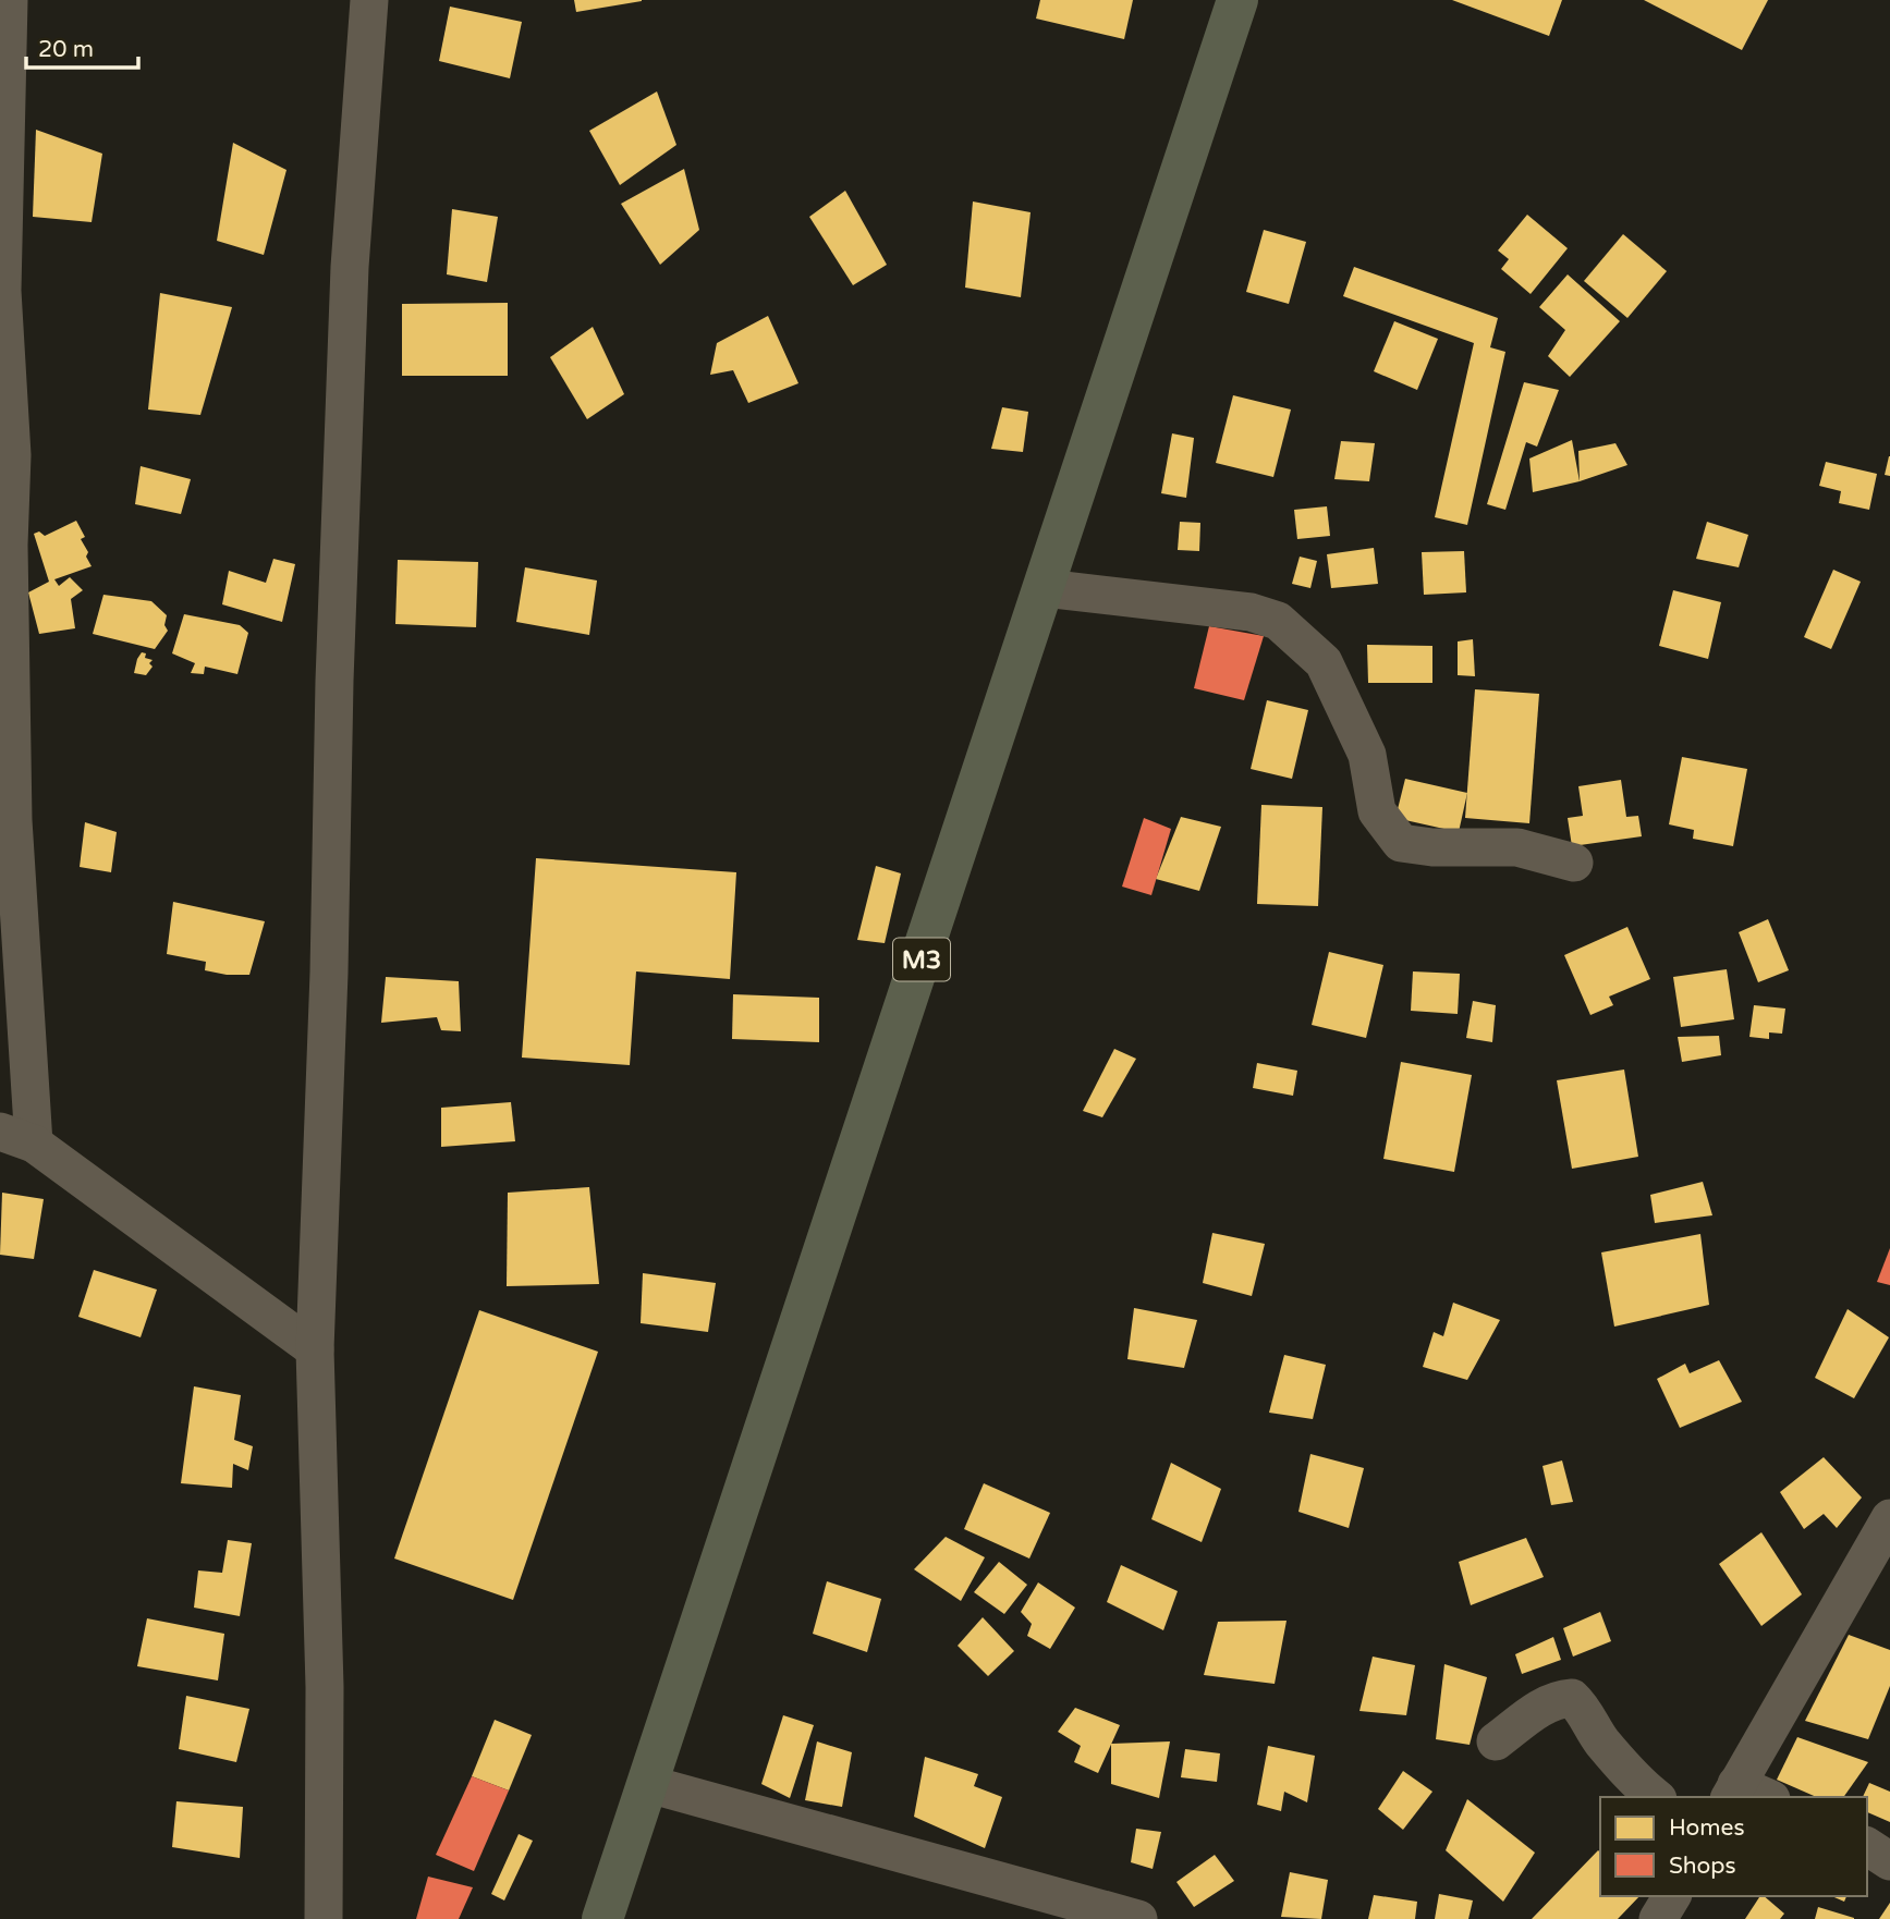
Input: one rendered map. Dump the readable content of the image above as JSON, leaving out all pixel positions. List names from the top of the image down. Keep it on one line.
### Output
{"streets":{"highway":["M3"]},"legend":["Homes","Shops"],"scale_bar":"20 m"}
